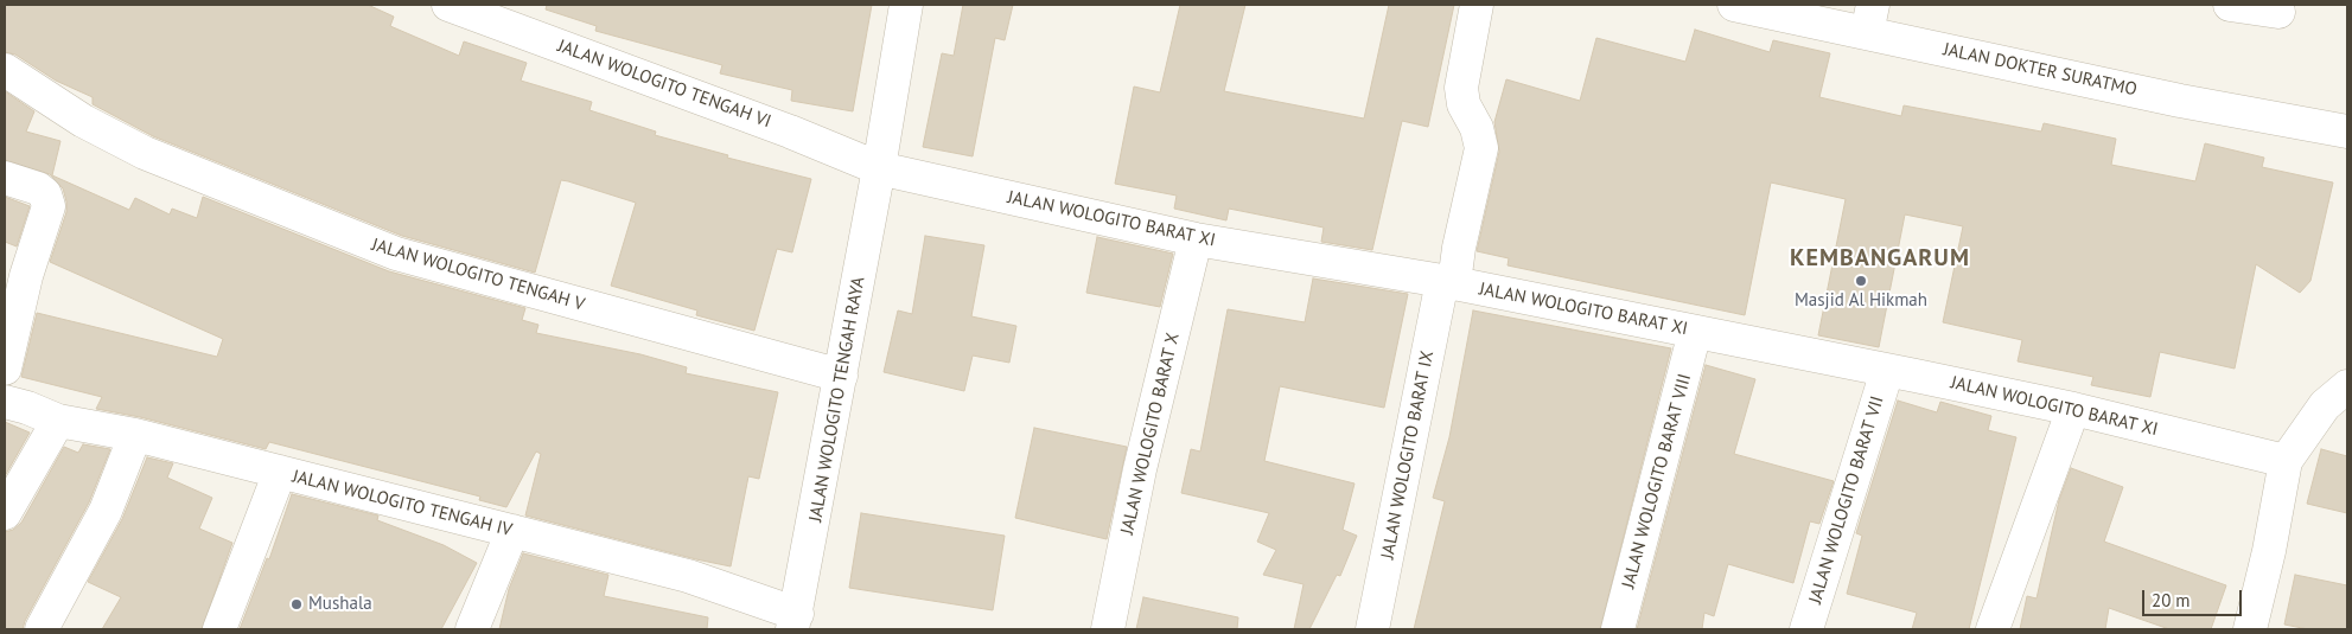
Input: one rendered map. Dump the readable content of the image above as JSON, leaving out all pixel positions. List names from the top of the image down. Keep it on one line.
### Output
{"streets":{"street":["JALAN DOKTER SURATMO","JALAN WOLOGITO TENGAH VI","JALAN WOLOGITO BARAT XI","JALAN WOLOGITO TENGAH V","JALAN WOLOGITO TENGAH RAYA","JALAN WOLOGITO BARAT X","JALAN WOLOGITO BARAT IX","JALAN WOLOGITO BARAT VIII","JALAN WOLOGITO BARAT VII","JALAN WOLOGITO TENGAH IV"]},"crossings":[["JALAN WOLOGITO TENGAH VI","JALAN WOLOGITO BARAT XI"],["JALAN WOLOGITO TENGAH VI","JALAN WOLOGITO TENGAH RAYA"],["JALAN WOLOGITO BARAT XI","JALAN WOLOGITO TENGAH RAYA"],["JALAN WOLOGITO BARAT XI","JALAN WOLOGITO BARAT X"],["JALAN WOLOGITO BARAT XI","JALAN WOLOGITO BARAT IX"],["JALAN WOLOGITO BARAT XI","JALAN WOLOGITO BARAT VIII"],["JALAN WOLOGITO BARAT XI","JALAN WOLOGITO BARAT VII"],["JALAN WOLOGITO TENGAH V","JALAN WOLOGITO TENGAH RAYA"],["JALAN WOLOGITO TENGAH RAYA","JALAN WOLOGITO TENGAH IV"]],"districts":["KEMBANGARUM"],"places":["Masjid Al Hikmah","Mushala"],"scale_bar":"20 m"}
